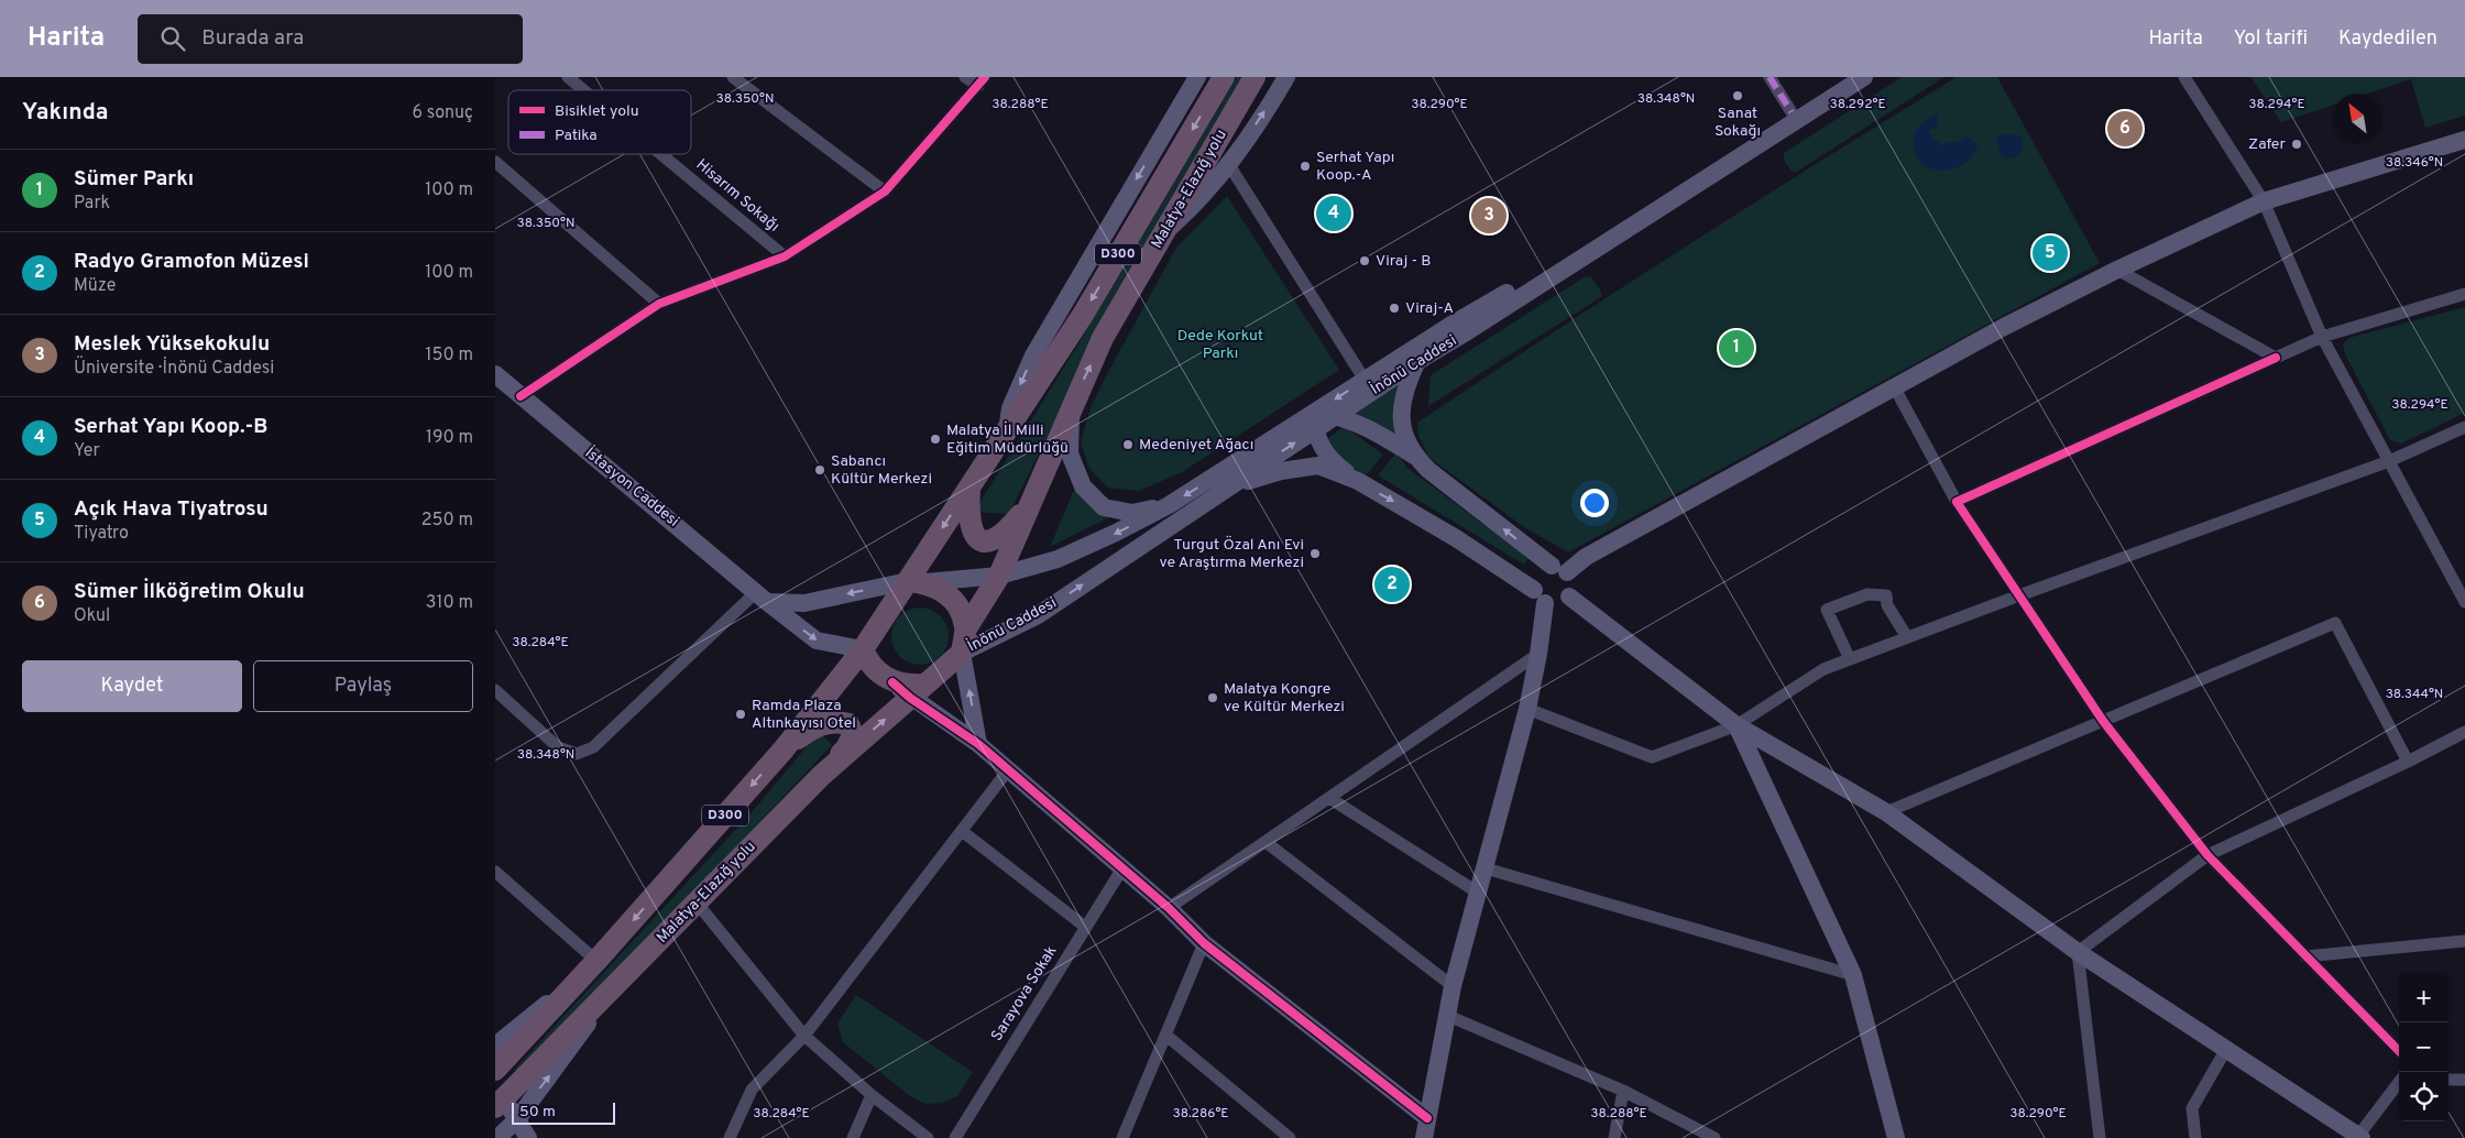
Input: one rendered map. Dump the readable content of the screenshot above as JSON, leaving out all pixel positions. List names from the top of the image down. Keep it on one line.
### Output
{"streets":{"highway":["Malatya-Elazığ yolu","D300"],"main road":["İnönü Caddesi","İstasyon Caddesi"],"street":["Hisarım Sokağı","Sarayova Sokak"]},"crossings":[["Malatya-Elazığ yolu","D300"],["Malatya-Elazığ yolu","İnönü Caddesi"],["Malatya-Elazığ yolu","İstasyon Caddesi"],["D300","İnönü Caddesi"],["D300","İstasyon Caddesi"],["İnönü Caddesi","İstasyon Caddesi"]],"parks":["Dede Korkut Parkı"],"places":["Sanat Sokağı","Zafer","Serhat Yapı Koop.-A","Viraj - B","Viraj-A","Malatya İl Milli Eğitim Müdürlüğü","Medeniyet Ağacı","Sabancı Kültür Merkezi","Turgut Özal Anı Evi ve Araştırma Merkezi","Malatya Kongre ve Kültür Merkezi","Ramda Plaza Altınkayısı Otel"],"legend":["Bisiklet yolu","Patika"],"scale_bar":"50 m","north":"top left","page":{"header":"Harita","search":"Burada ara","nav":["Harita","Yol tarifi","Kaydedilen"],"heading":["Yakında","6 sonuç"],"pins":["6","4","3","5","1","2"],"list":[{"mark":"1","name":"Sümer Parkı","note":"Park","value":"100 m"},{"mark":"2","name":"Radyo Gramofon Müzesi","note":"Müze","value":"100 m"},{"mark":"3","name":"Meslek Yüksekokulu","note":"Üniversite · İnönü Caddesi","value":"150 m"},{"mark":"4","name":"Serhat Yapı Koop.-B","note":"Yer","value":"190 m"},{"mark":"5","name":"Açık Hava Tiyatrosu","note":"Tiyatro","value":"250 m"},{"mark":"6","name":"Sümer İlköğretim Okulu","note":"Okul","value":"310 m"}],"buttons":["Kaydet","Paylaş"],"map_buttons":["+","−"],"scale":"50 m"},"coordinates":["38.350°N","38.348°N","38.288°E","38.290°E","38.292°E","38.294°E","38.346°N","38.284°E","38.344°N","38.286°E"]}
